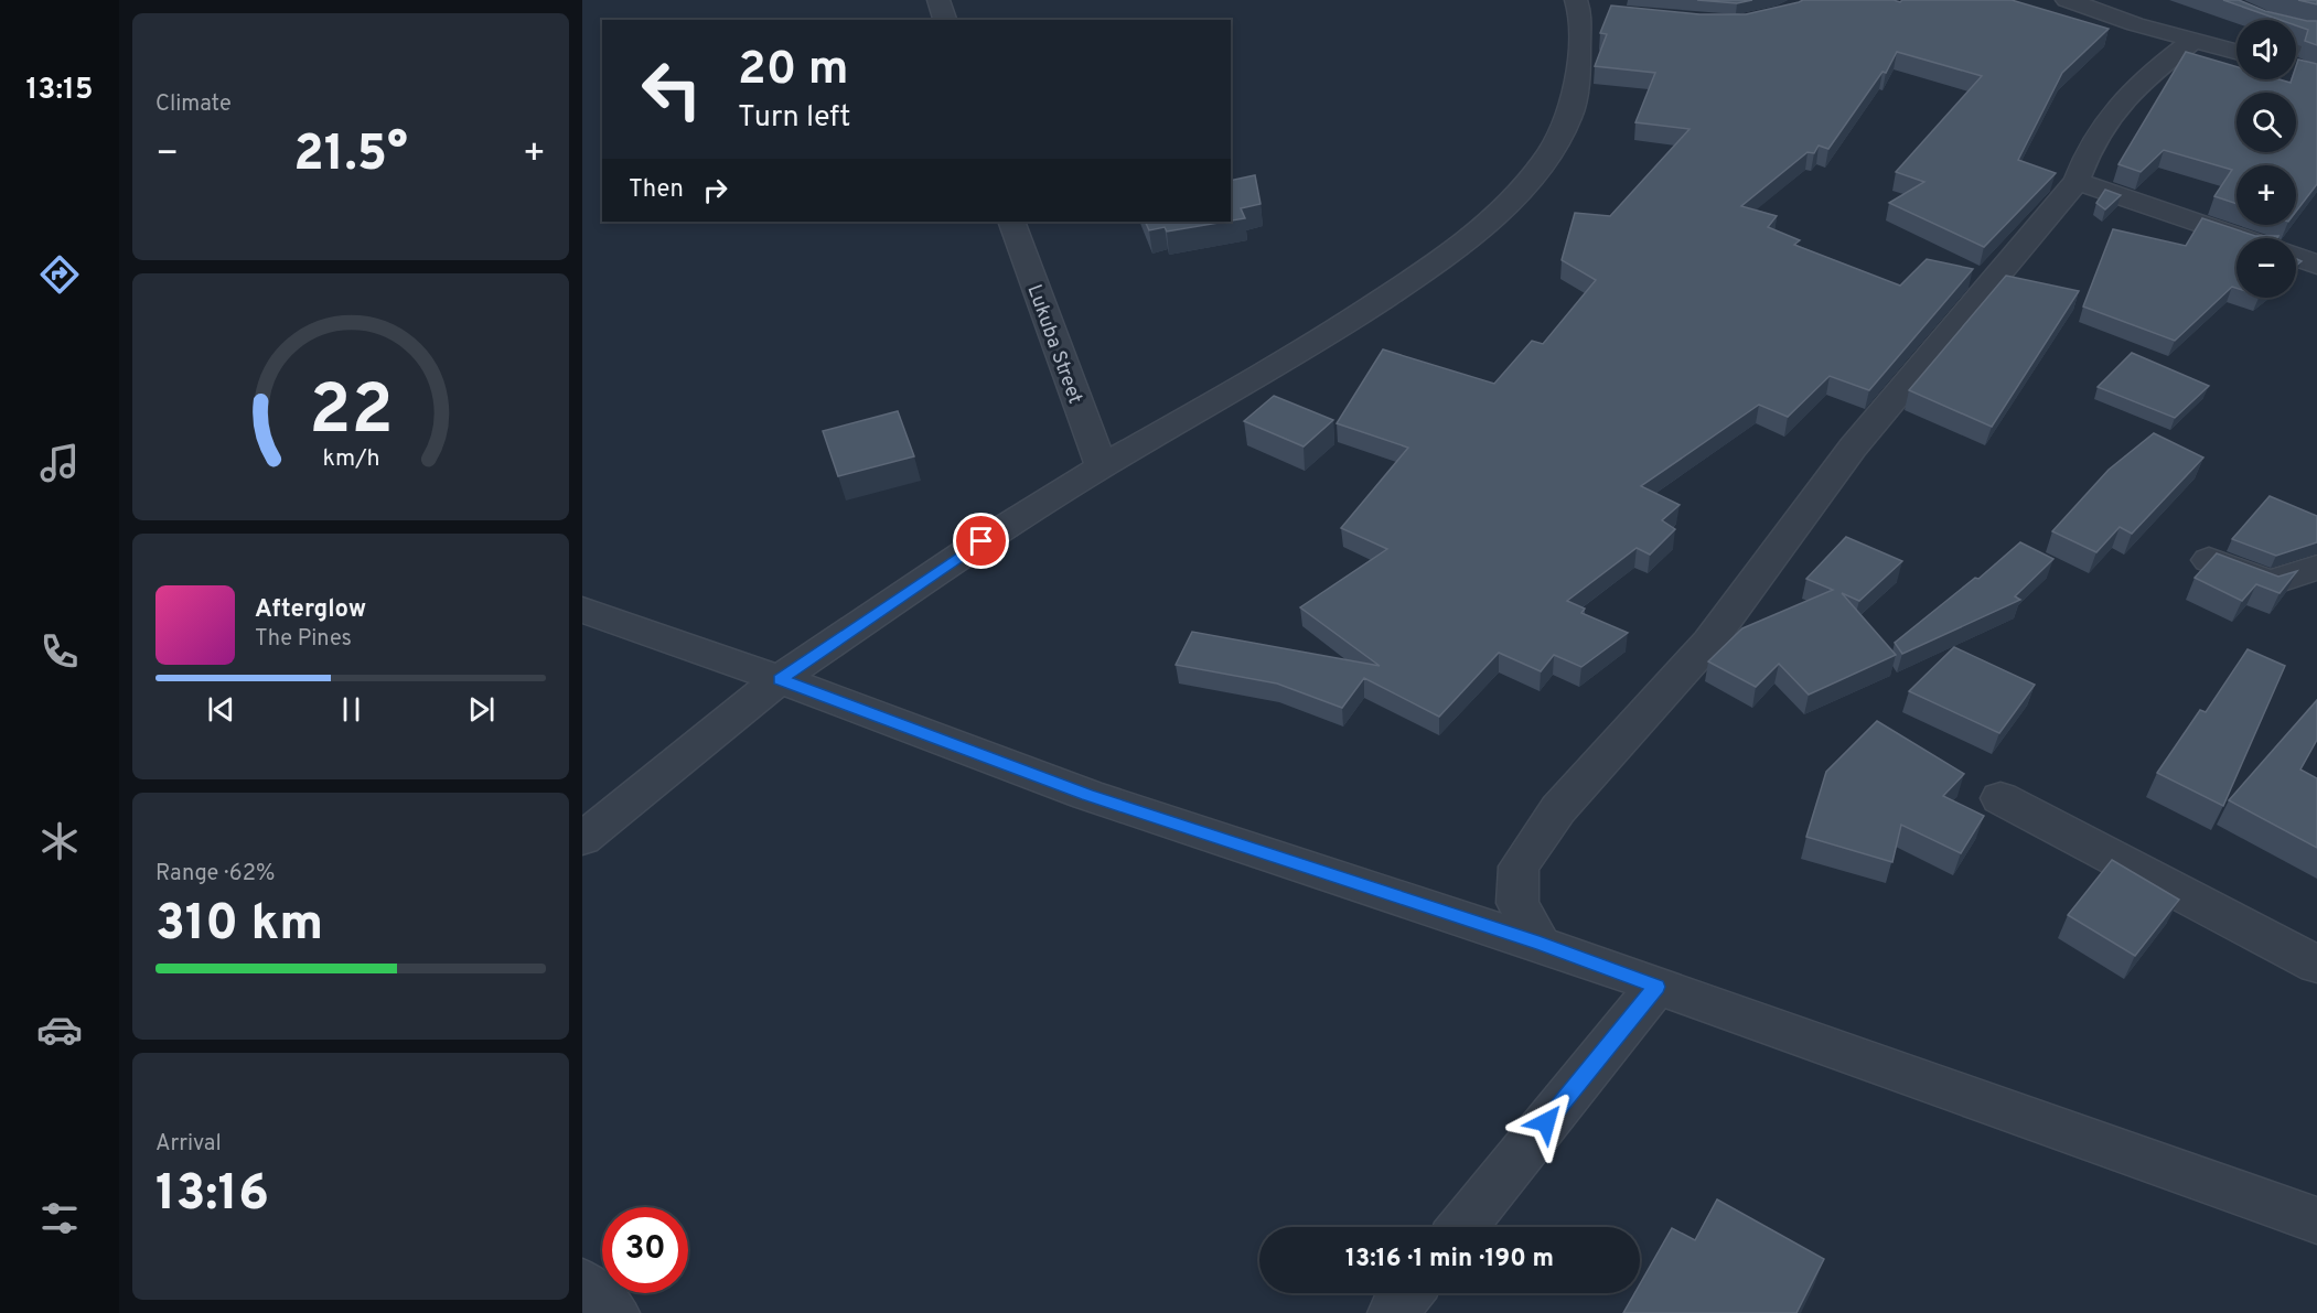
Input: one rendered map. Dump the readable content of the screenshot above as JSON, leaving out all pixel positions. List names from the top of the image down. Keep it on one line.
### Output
{"streets":{"street":["Lukuba Street"]},"page":{"tabs":"13:15","tile":["Climate",["Range · 62%","310 km"],["Arrival","13:16"]],"map_buttons":["+","−"],"turn":["20 m","Turn left"],"heat":["−","21.5°","+"],"then":"Then","song":["Afterglow","The Pines"],"limit":"30","trip":"13:16 · 1 min · 190 m","gauge":["22","km/h"]}}
